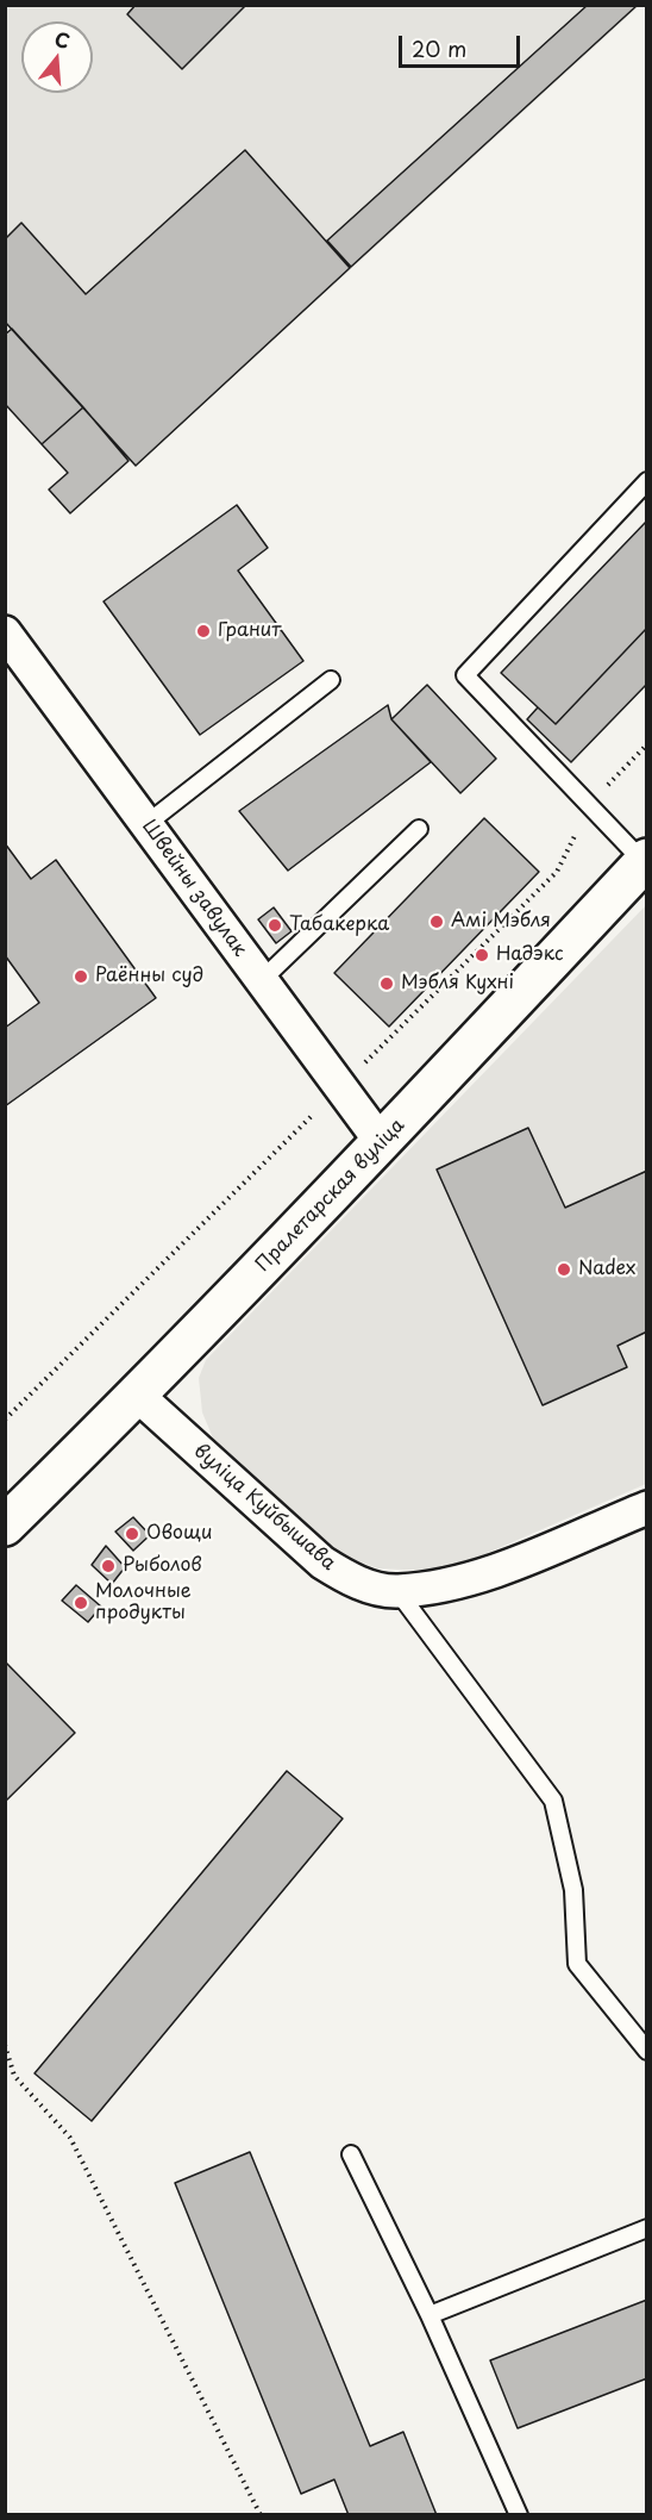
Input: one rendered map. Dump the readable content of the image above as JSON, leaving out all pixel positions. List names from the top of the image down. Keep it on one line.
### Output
{"streets":{"main road":["Пралетарская вуліца"],"street":["Швейны завулак","вуліца Куйбышава"]},"crossings":[["Швейны завулак","Пралетарская вуліца"],["Пралетарская вуліца","вуліца Куйбышава"]],"places":["Гранит","Амі Мэбля","Табакерка","Надэкс","Раённы суд","Мэбля Кухні","Nadex","Овощи","Рыболов","Молочные продукты"],"scale_bar":"20 m","north":"top"}
